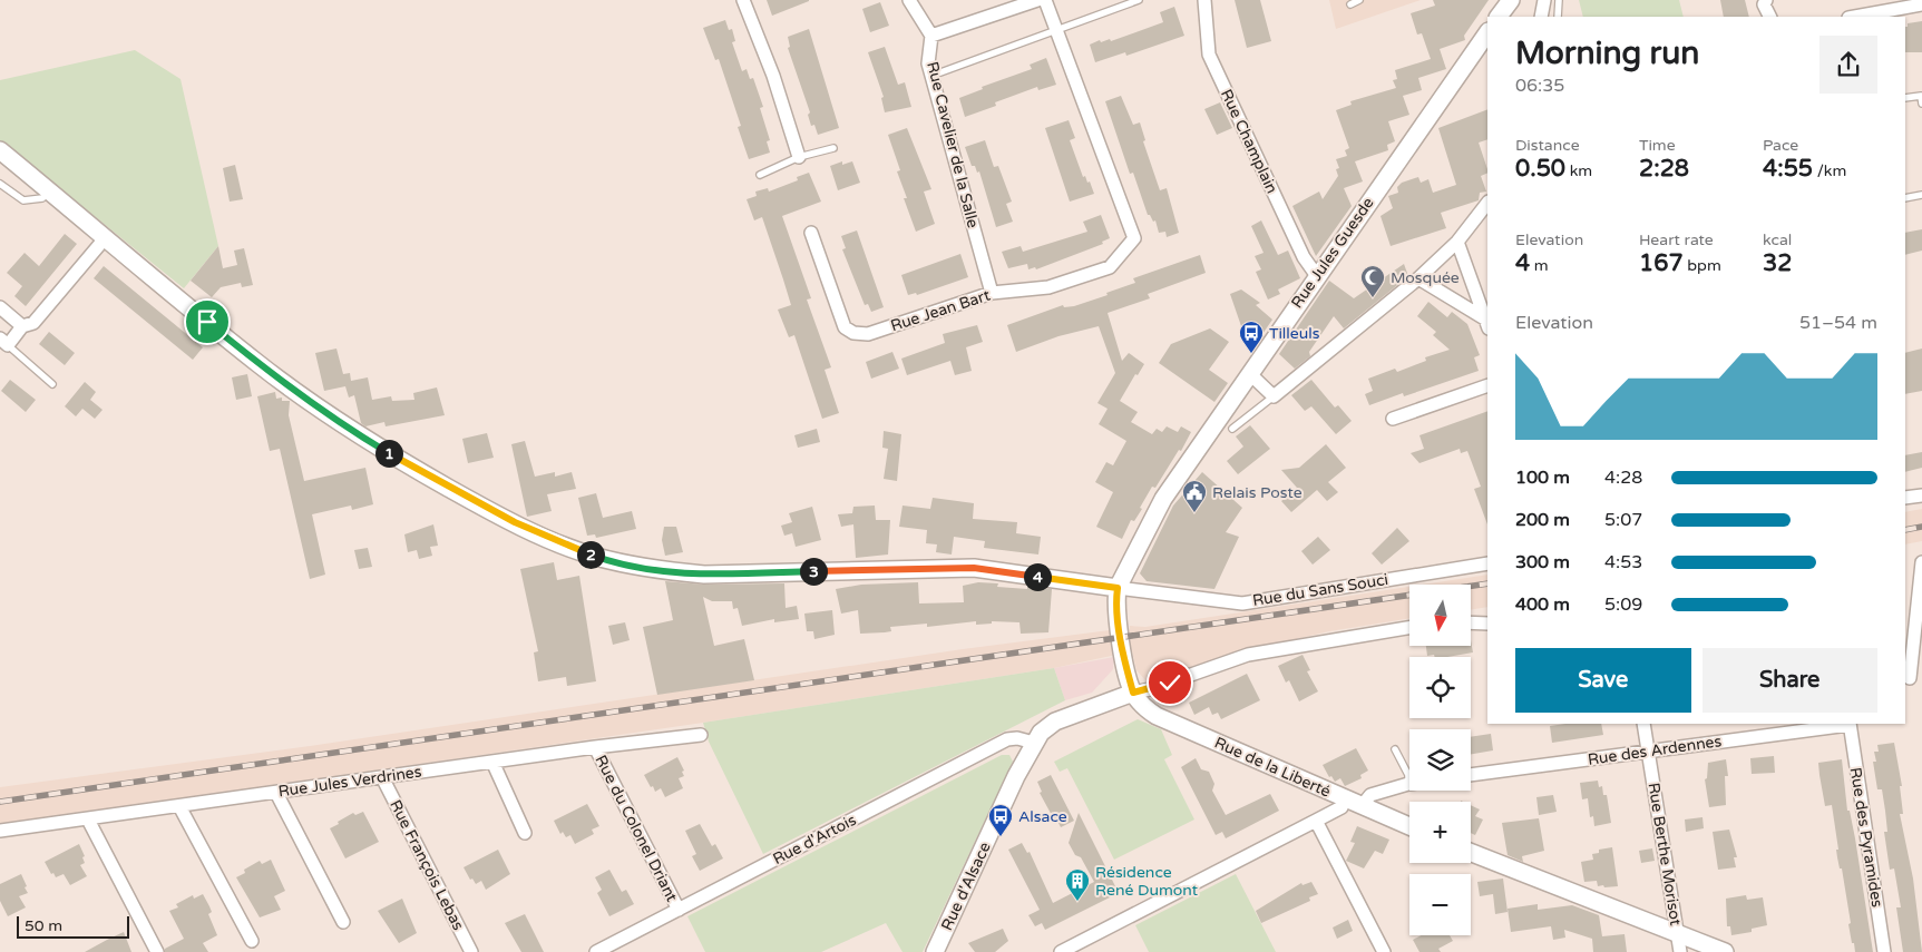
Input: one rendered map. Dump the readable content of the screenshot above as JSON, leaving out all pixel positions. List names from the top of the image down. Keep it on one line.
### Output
{"streets":{"street":["Rue Champlain","Rue Cavelier de la Salle","Rue Jules Guesde","Rue Jean Bart","Rue du Sans Souci","Rue des Ardennes","Rue de la Liberté","Rue Jules Verdrines","Rue du Colonel Driant","Rue des Pyramides","Rue d'Artois","Rue Berthe Morisot","Rue François Lebas","Rue d'Alsace"]},"crossings":[["Rue Champlain","Rue Jules Guesde"],["Rue Cavelier de la Salle","Rue Jean Bart"],["Rue Jules Guesde","Rue du Sans Souci"],["Rue Jules Guesde","Rue de la Liberté"],["Rue Jules Guesde","Rue d'Alsace"],["Rue des Ardennes","Rue des Pyramides"],["Rue des Ardennes","Rue Berthe Morisot"],["Rue de la Liberté","Rue d'Alsace"],["Rue Jules Verdrines","Rue du Colonel Driant"],["Rue Jules Verdrines","Rue François Lebas"],["Rue du Colonel Driant","Rue d'Artois"],["Rue d'Artois","Rue d'Alsace"]],"places":{"mosque":["Mosquée"],"bus stop":["Tilleuls","Alsace"],"public building":["Relais Poste"],"building":["Résidence René Dumont"]},"scale_bar":"50 m","north":"bottom","page":{"heading":["Morning run","06:35"],"stats":[["Distance","0.50 km"],["Time","2:28"],["Pace","4:55 /km"],["Elevation","4 m"],["Heart rate","167 bpm"],["kcal","32"]],"chart":["Elevation","51–54 m"],"pins":["1","2","3","4"],"list":[{"name":"100 m","note":"4:28"},{"name":"200 m","note":"5:07"},{"name":"300 m","note":"4:53"},{"name":"400 m","note":"5:09"}],"map_buttons":["+","−"],"buttons":["Save","Share"],"scale":"50 m"}}
